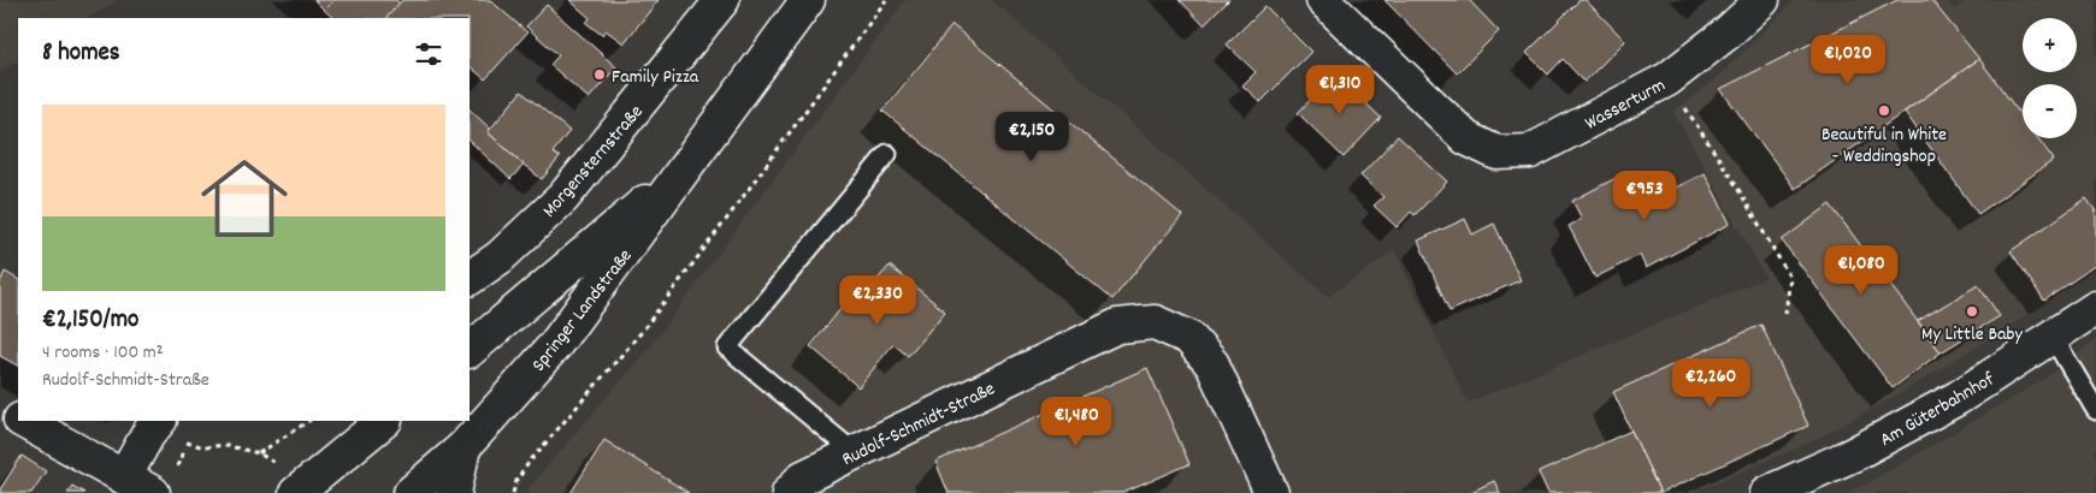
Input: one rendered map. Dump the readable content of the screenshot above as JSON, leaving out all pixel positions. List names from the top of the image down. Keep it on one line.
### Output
{"streets":{"street":["Wasserturm","Morgensternstraße","Springer Landstraße","Am Güterbahnhof","Rudolf-Schmidt-Straße"]},"places":["Family Pizza","Beautiful in White - Weddingshop","My Little Baby"],"page":{"map_buttons":["+","−"],"heading":"8 homes","price":["€1,020","€1,310","€2,150","€953","€1,080","€2,330","€2,260","€1,480"],"list":[{"name":"€2,150/mo","note":"4 rooms · 100 m² · Rudolf-Schmidt-Straße"}]}}
